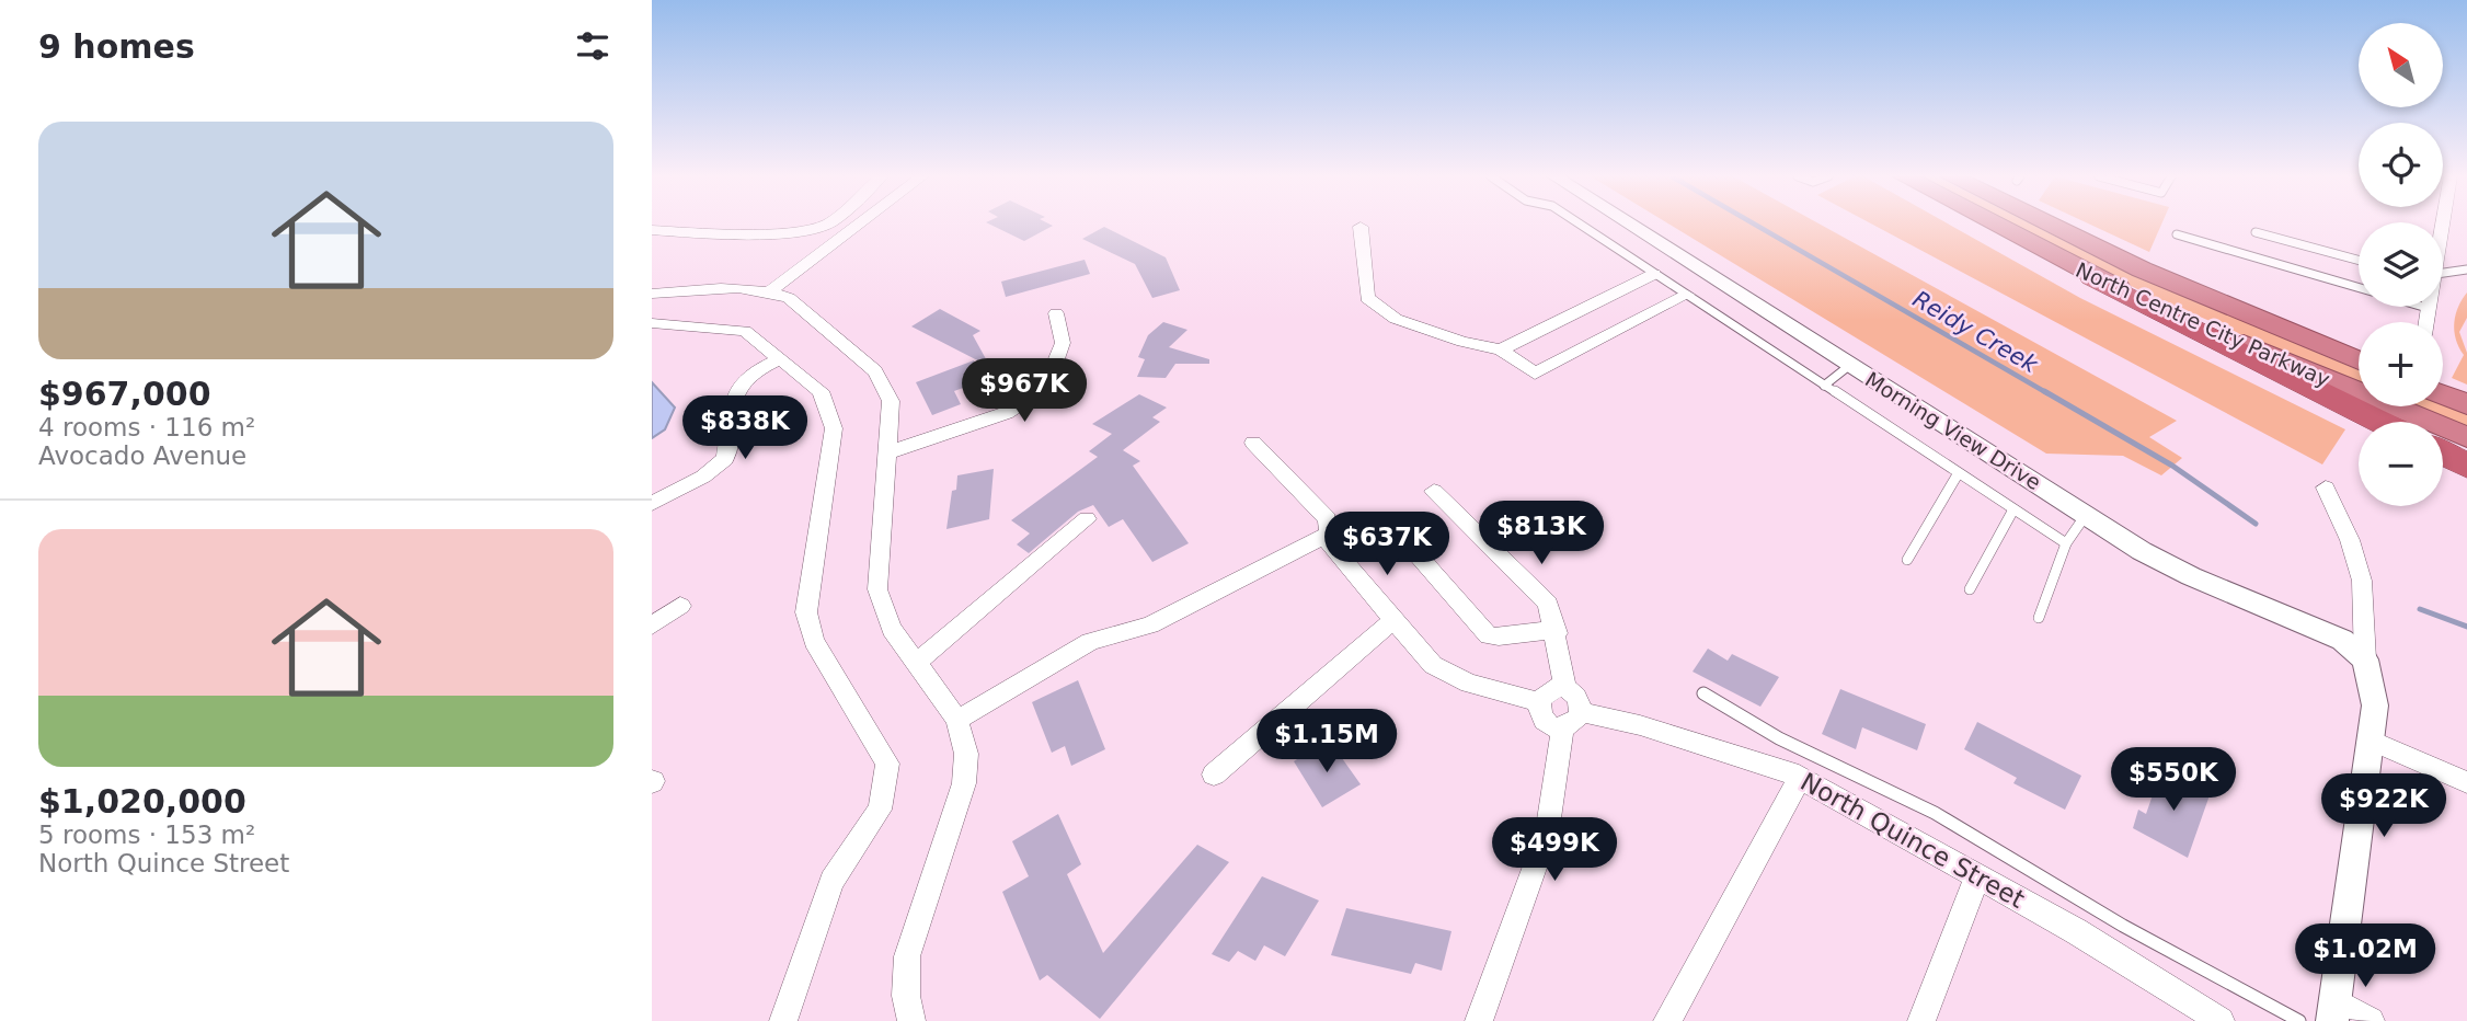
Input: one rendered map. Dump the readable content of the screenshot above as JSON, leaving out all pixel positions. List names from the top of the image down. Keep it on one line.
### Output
{"streets":{"highway":["North Centre City Parkway"],"street":["Morning View Drive","North Quince Street"]},"water":["Reidy Creek"],"north":"top left","page":{"heading":"9 homes","map_buttons":["+","−"],"list":[{"name":"$967,000","note":"4 rooms · 116 m² · Avocado Avenue"},{"name":"$1,020,000","note":"5 rooms · 153 m² · North Quince Street"}],"price":["$967K","$838K","$813K","$637K","$1.15M","$550K","$922K","$499K","$1.02M"]}}
